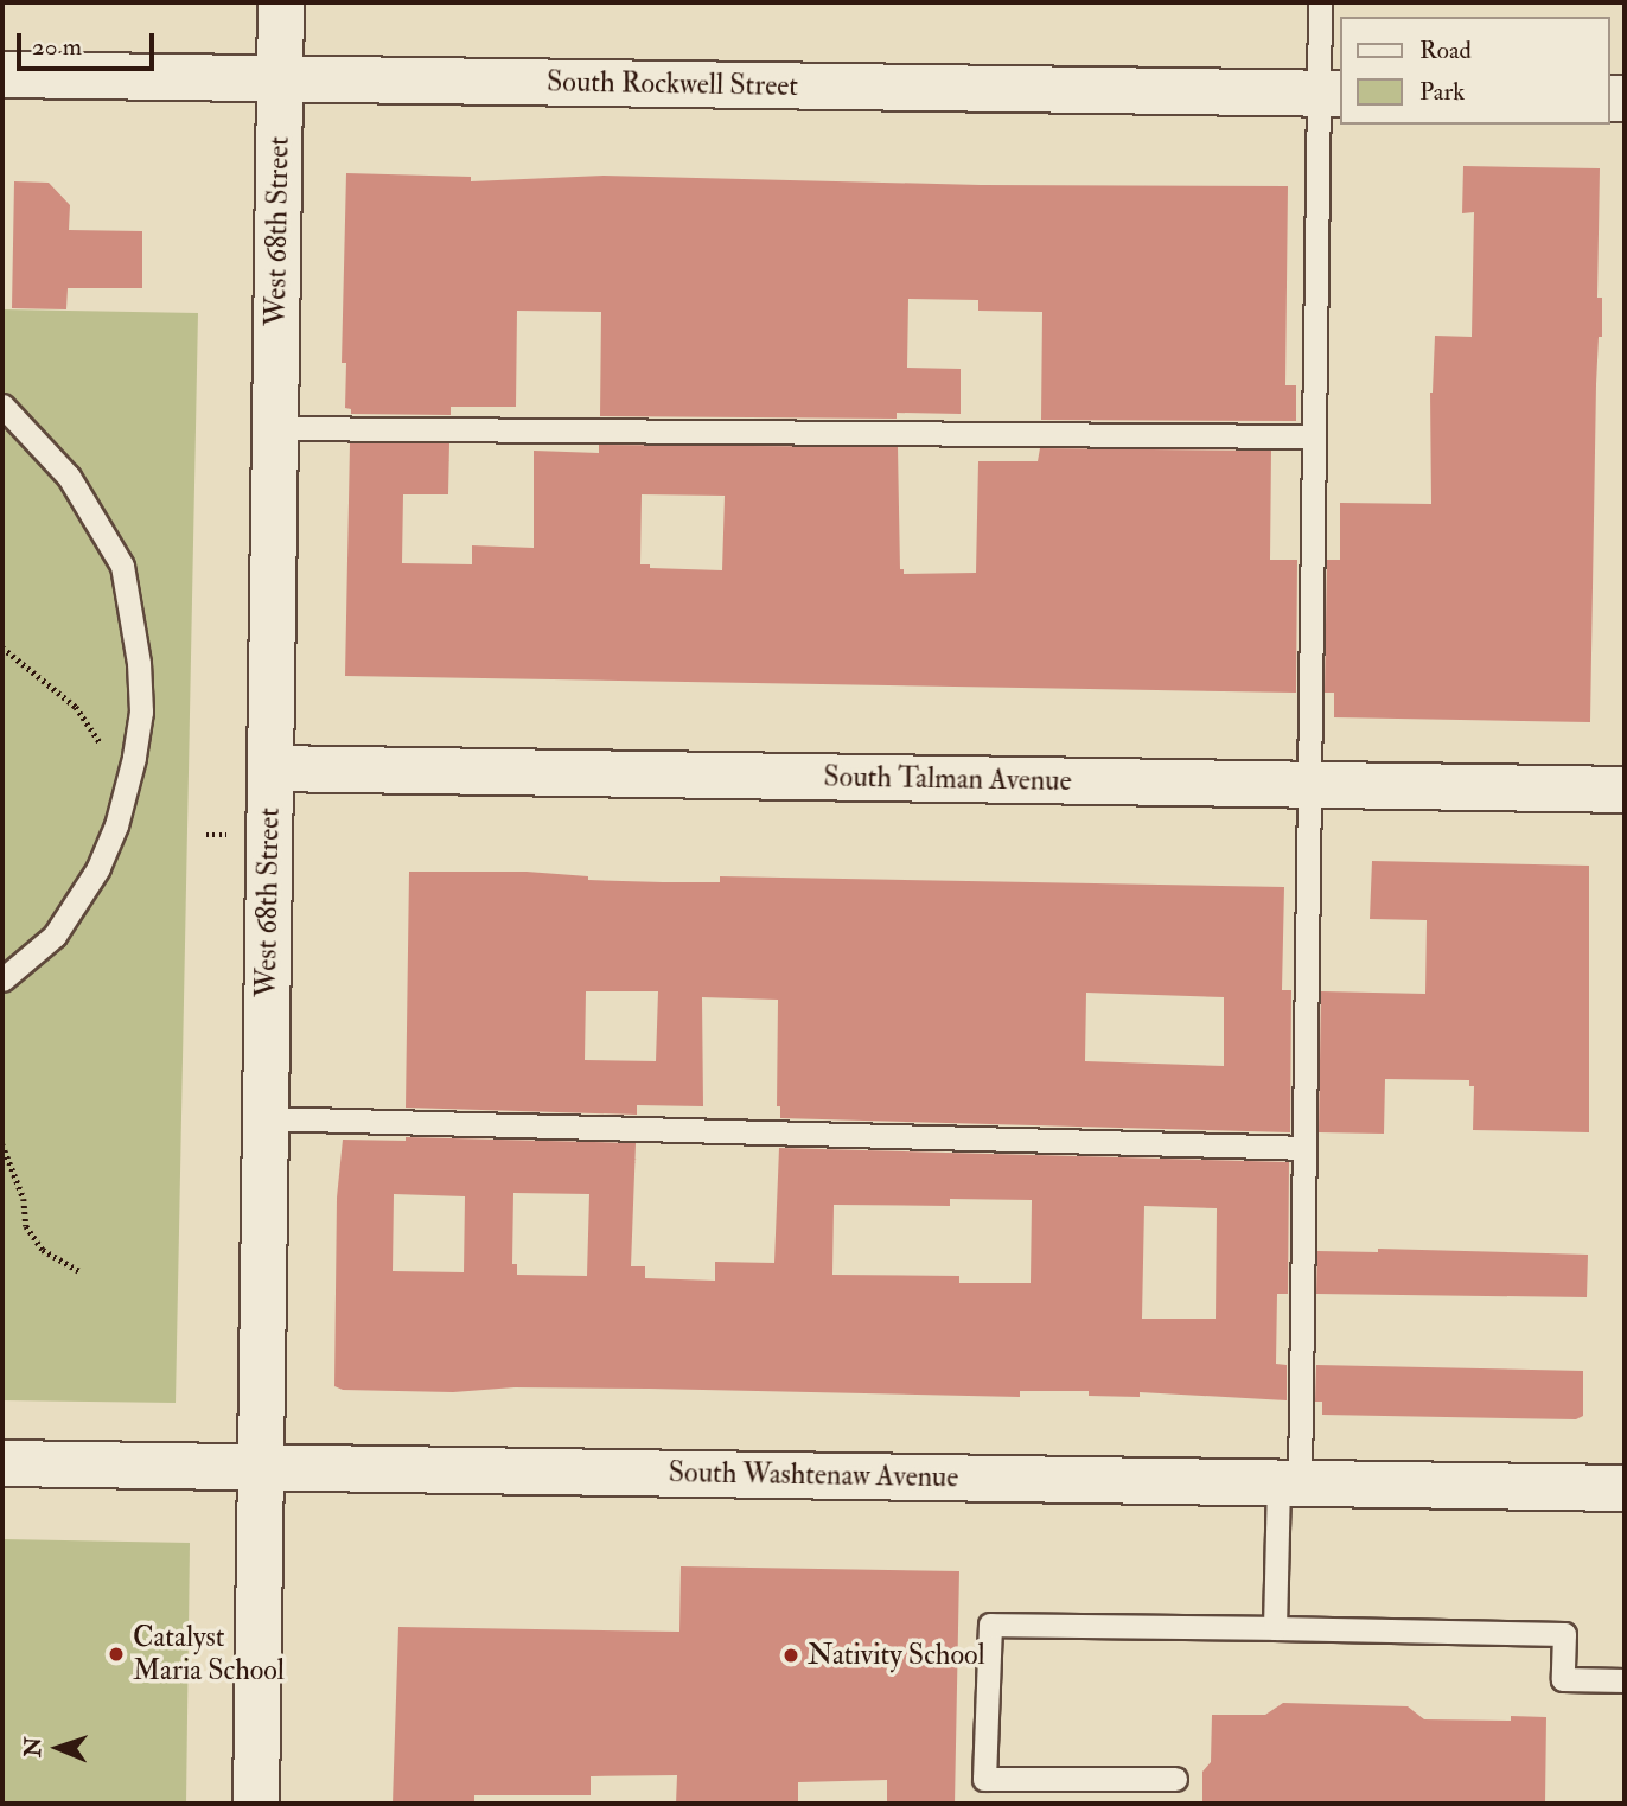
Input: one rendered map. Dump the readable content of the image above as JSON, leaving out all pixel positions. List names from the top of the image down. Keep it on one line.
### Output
{"streets":{"street":["South Rockwell Street","West 68th Street","South Talman Avenue","South Washtenaw Avenue"]},"crossings":[["South Rockwell Street","West 68th Street"],["West 68th Street","South Talman Avenue"],["West 68th Street","South Washtenaw Avenue"]],"places":["Catalyst Maria School","Nativity School"],"legend":["Road","Park"],"scale_bar":"20 m","north":"left"}
